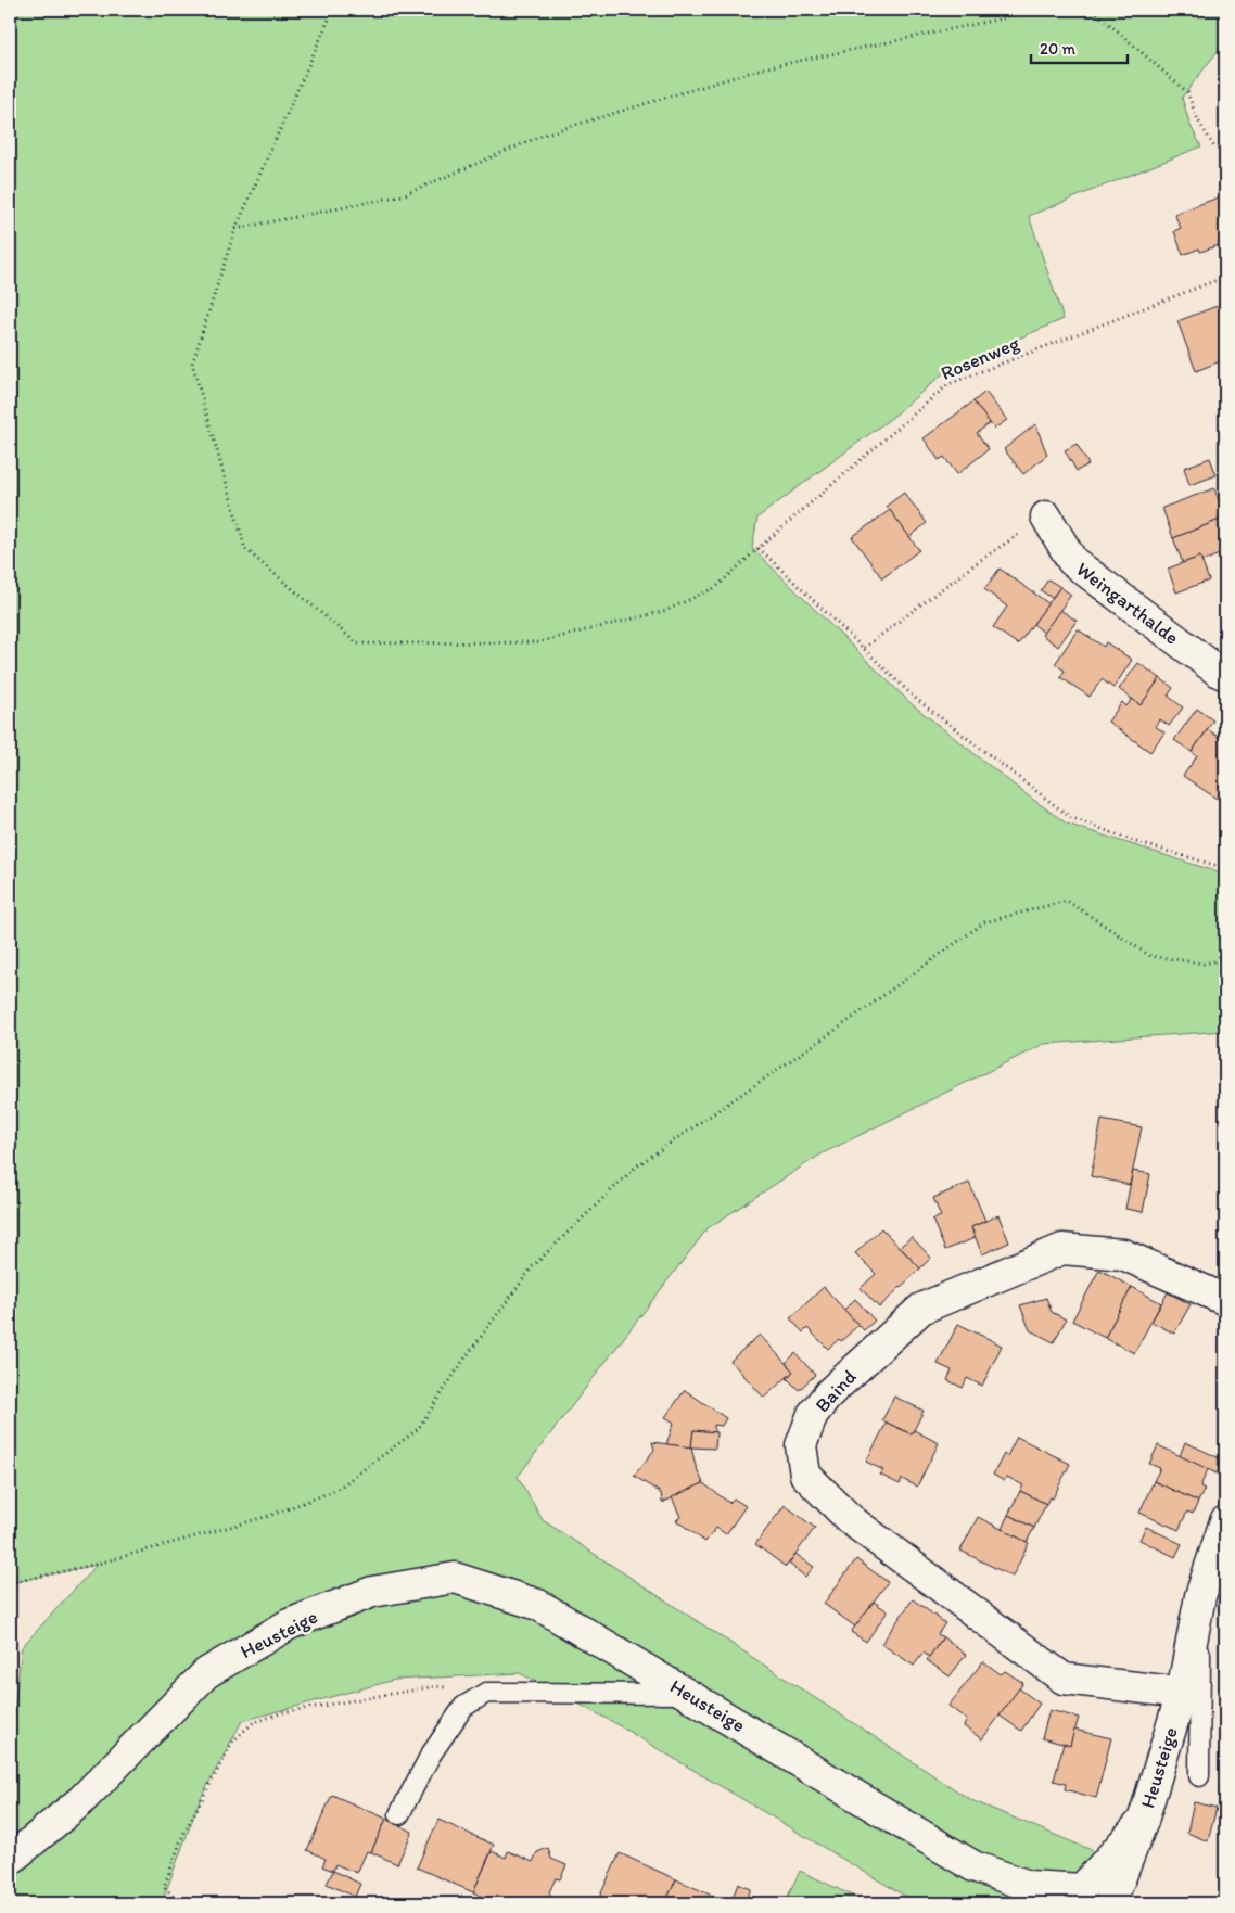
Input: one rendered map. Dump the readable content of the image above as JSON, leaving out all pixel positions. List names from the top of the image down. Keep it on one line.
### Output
{"streets":{"street":["Weingarthalde","Baind","Heusteige"],"path":["Rosenweg"]},"crossings":[["Baind","Heusteige"]],"scale_bar":"20 m"}
